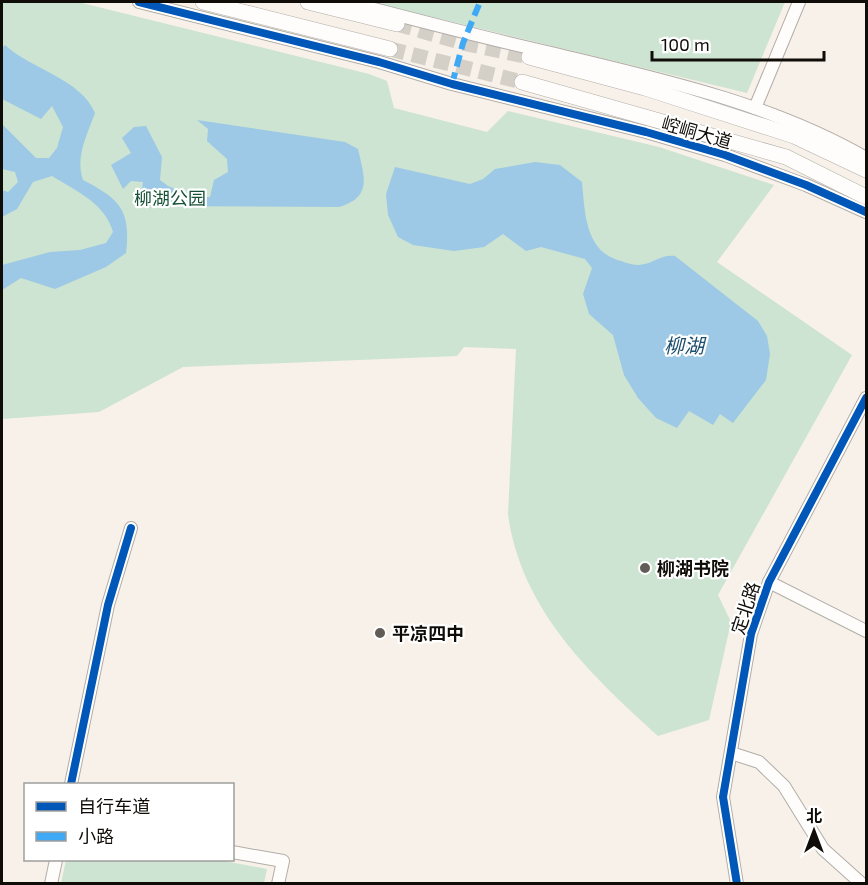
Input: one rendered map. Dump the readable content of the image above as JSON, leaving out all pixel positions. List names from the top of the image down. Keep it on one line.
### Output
{"streets":{"main road":["崆峒大道"],"street":["定北路"]},"water":["柳湖"],"parks":["柳湖公园"],"places":["柳湖书院","平凉四中"],"legend":["自行车道","小路"],"scale_bar":"100 m","north":"top"}
